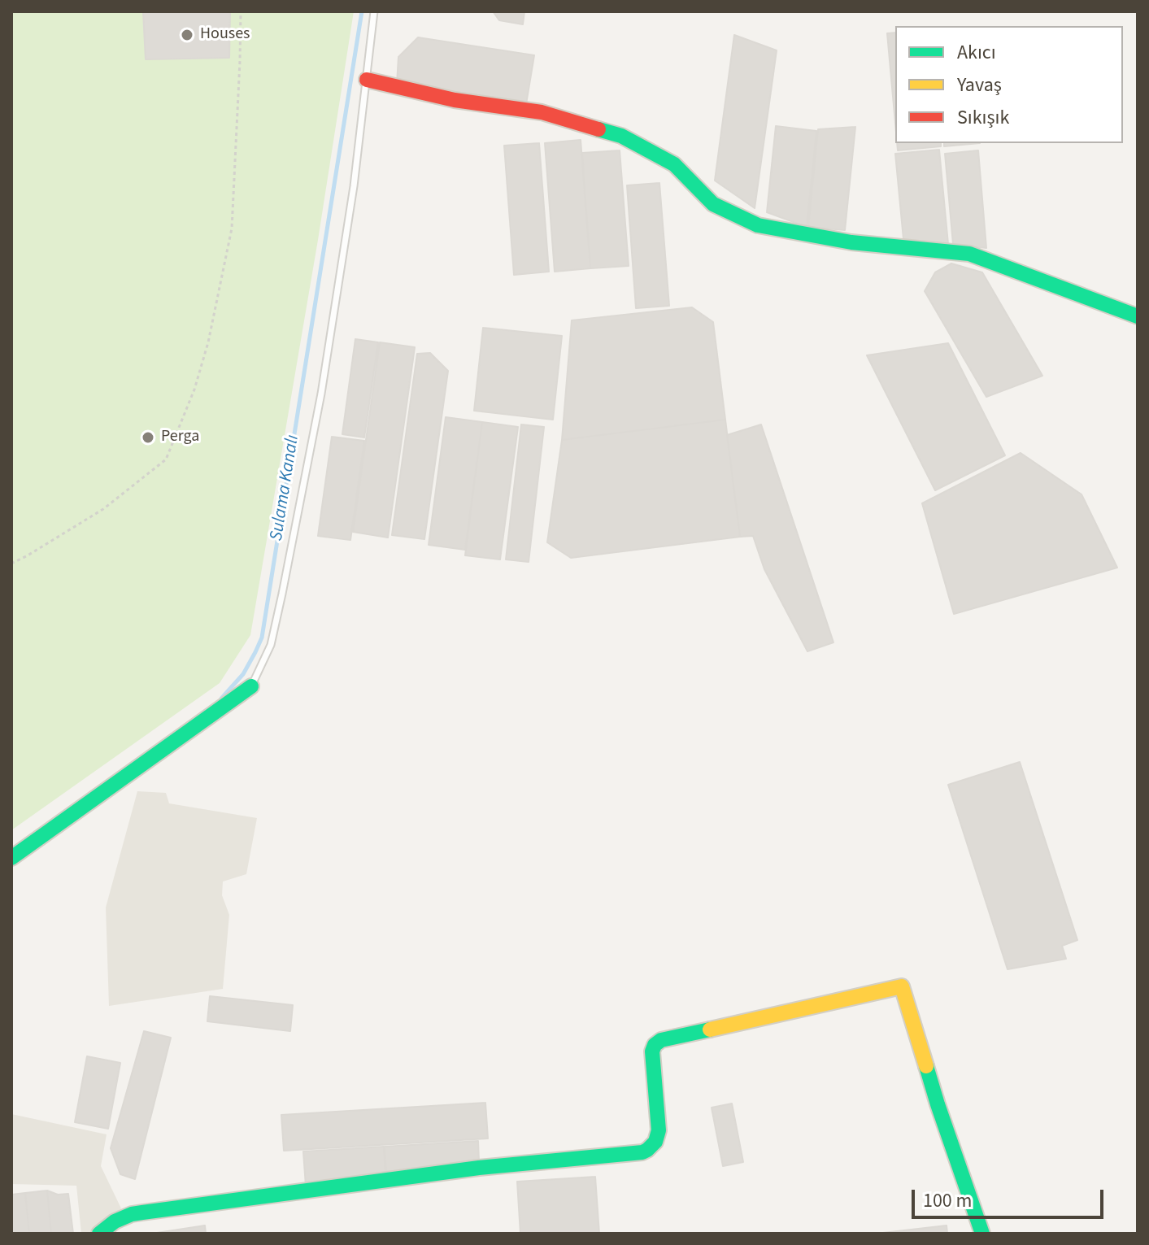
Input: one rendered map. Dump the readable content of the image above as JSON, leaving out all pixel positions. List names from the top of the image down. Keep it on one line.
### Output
{"water":["Sulama Kanalı"],"places":["Houses","Perga"],"legend":["Akıcı","Yavaş","Sıkışık"],"scale_bar":"100 m"}
